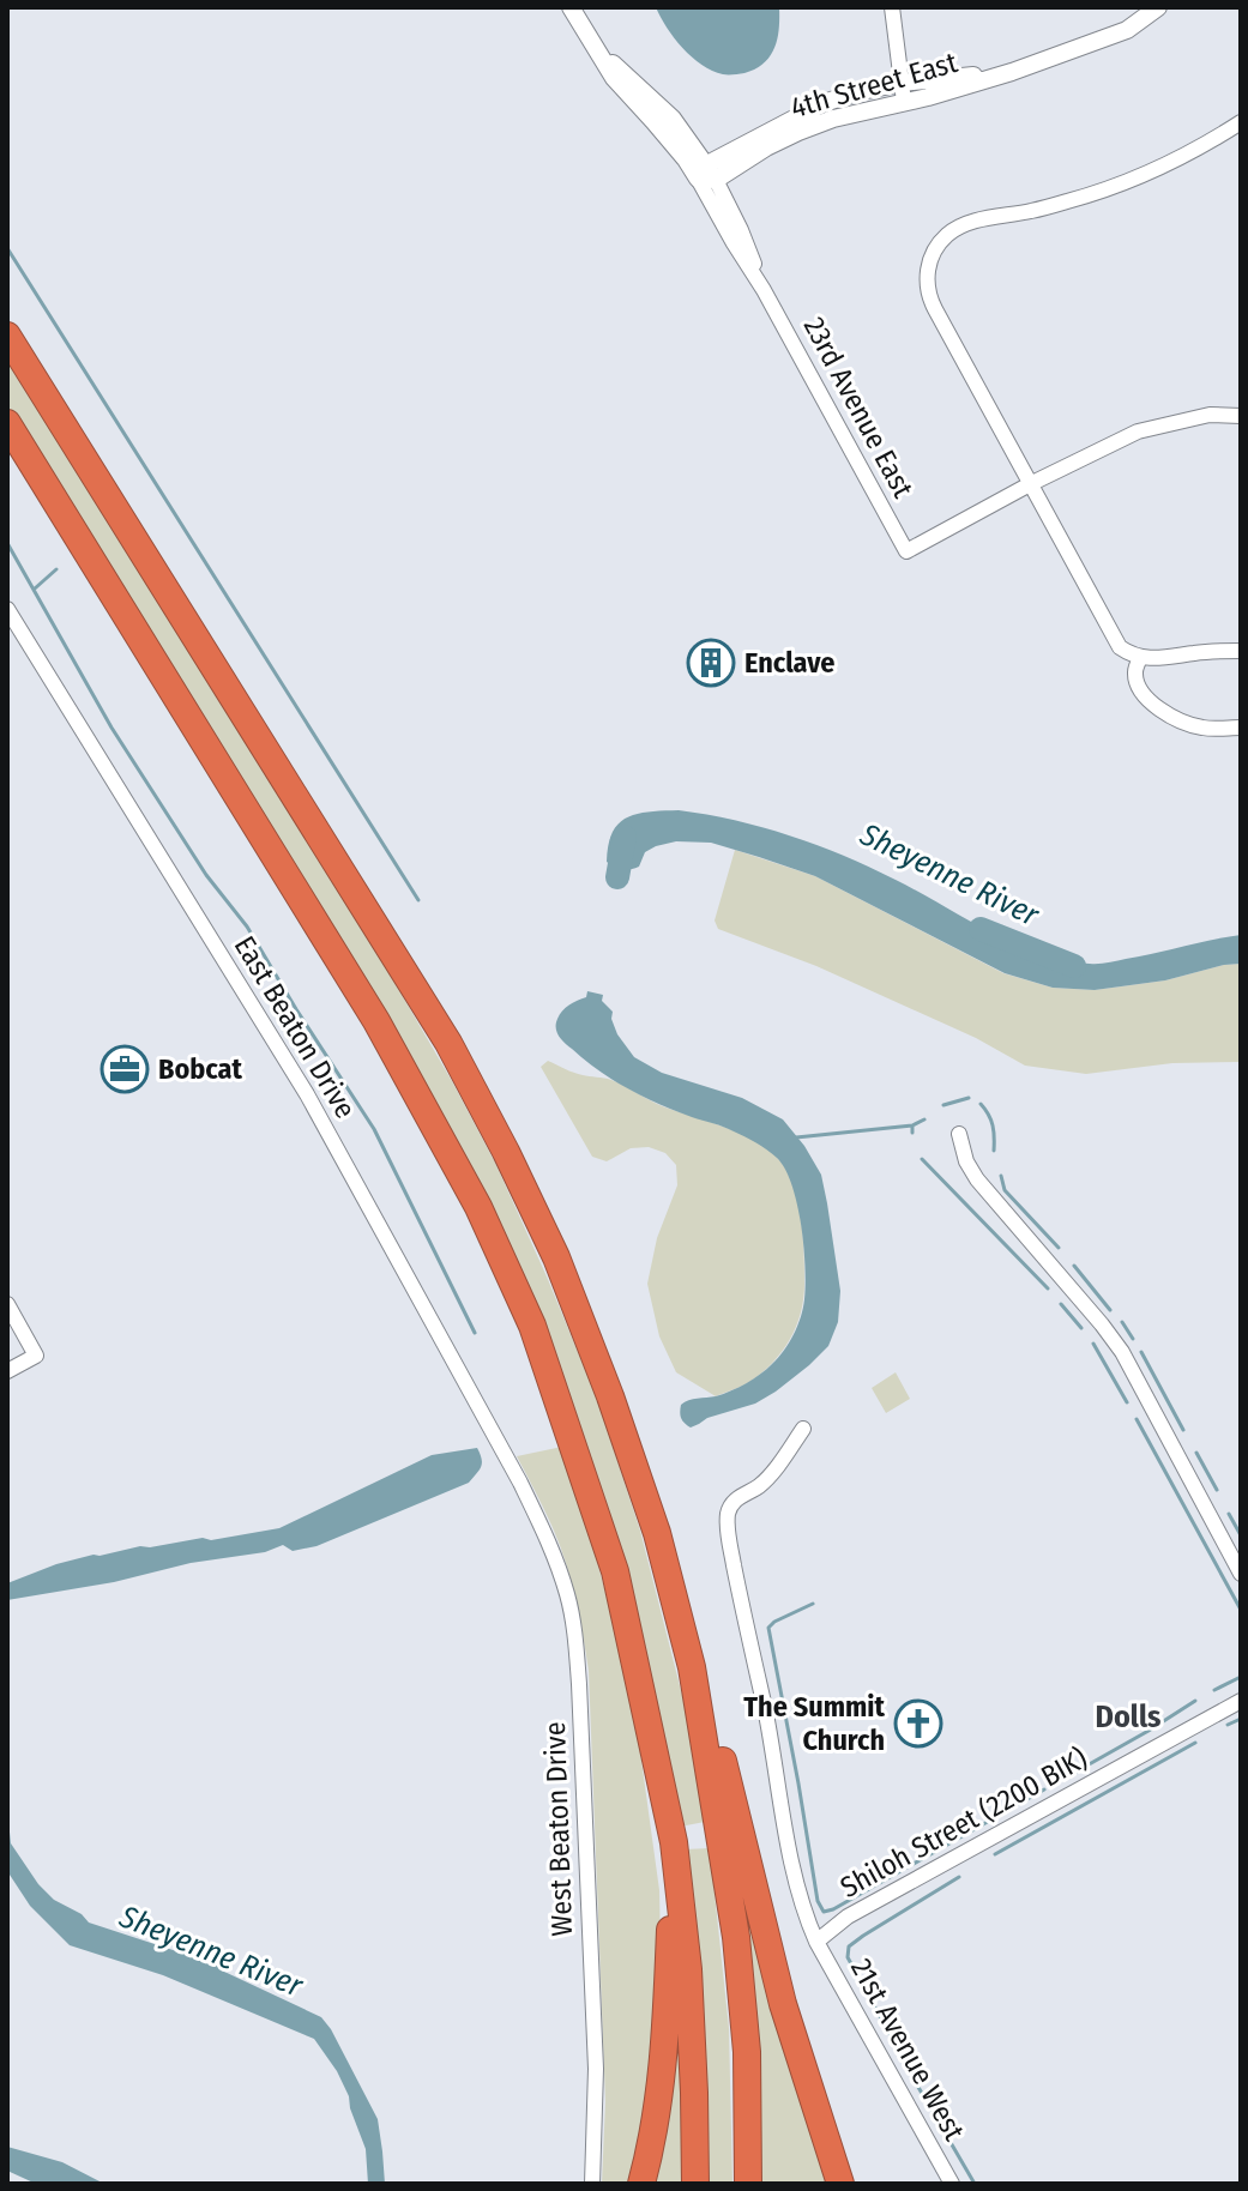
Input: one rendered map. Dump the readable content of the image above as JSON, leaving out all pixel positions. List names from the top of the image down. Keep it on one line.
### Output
{"streets":{"street":["4th Street East","23rd Avenue East","East Beaton Drive","Shiloh Street (2200 BIK)","West Beaton Drive","21st Avenue West"]},"crossings":[["4th Street East","23rd Avenue East"],["East Beaton Drive","West Beaton Drive"],["Shiloh Street (2200 BIK)","21st Avenue West"]],"districts":["Dolls"],"water":["Sheyenne River"],"places":{"building":["Enclave"],"office":["Bobcat"],"church":["The Summit Church"]}}
